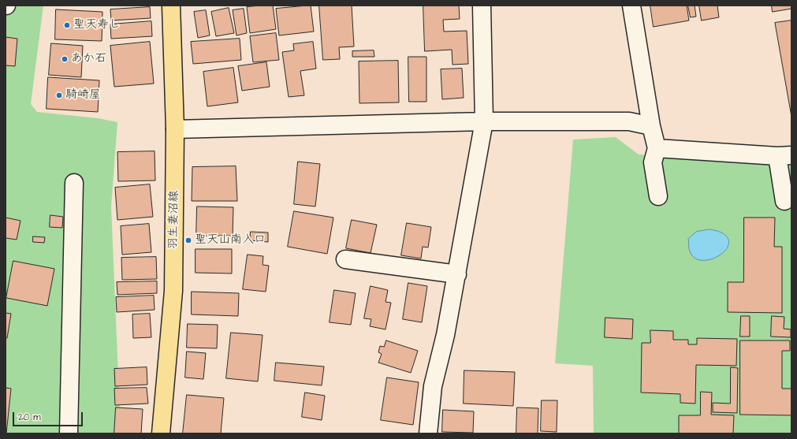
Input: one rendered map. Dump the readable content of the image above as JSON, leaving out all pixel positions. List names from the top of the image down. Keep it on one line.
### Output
{"streets":{"main road":["羽生妻沼線"]},"places":["聖天寿し","あか石","騎崎屋","聖天山南入口"],"scale_bar":"20 m"}
